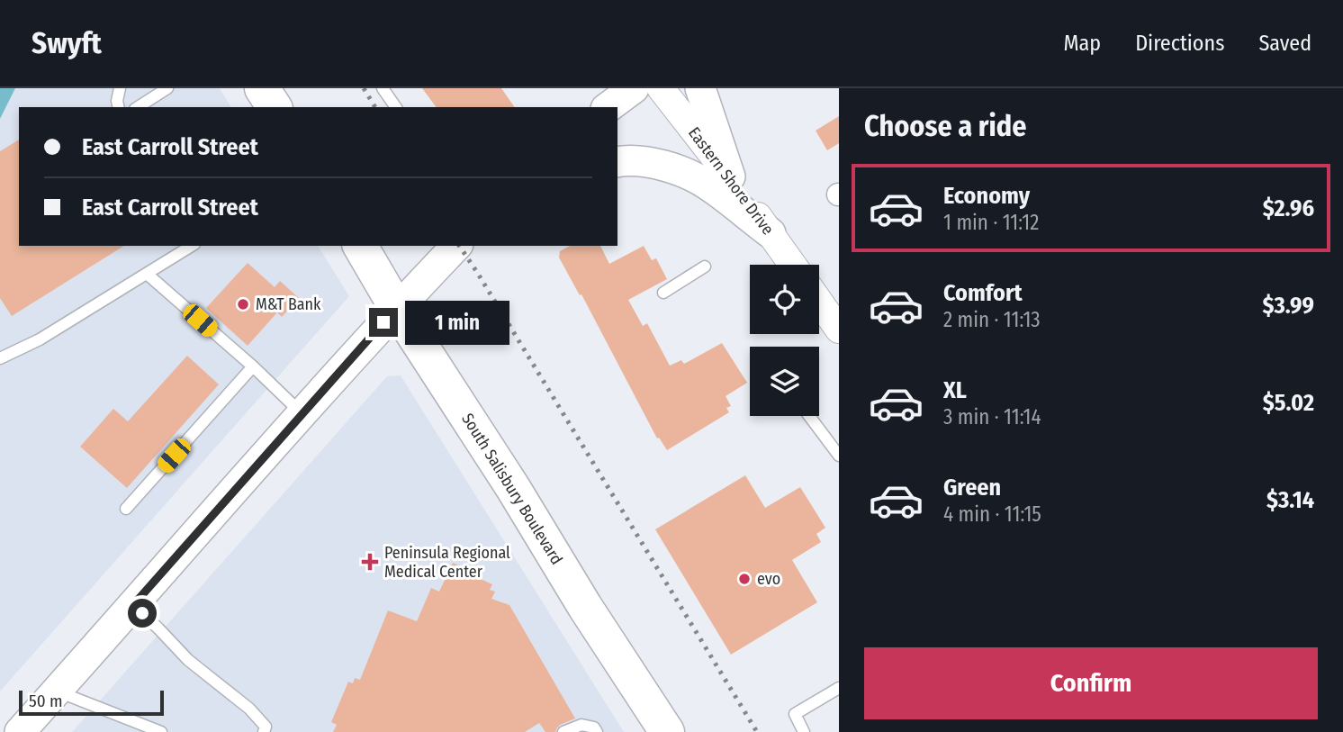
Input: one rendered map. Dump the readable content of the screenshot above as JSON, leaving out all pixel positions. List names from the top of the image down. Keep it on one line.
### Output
{"streets":{"main road":["South Salisbury Boulevard"],"street":["Eastern Shore Drive"]},"places":{"other":["M&T Bank","evo"],"health":["Peninsula Regional Medical Center"]},"scale_bar":"50 m","page":{"header":"Swyft","nav":["Map","Directions","Saved"],"heading":"Choose a ride","banner":["East Carroll Street","East Carroll Street"],"list":[{"name":"Economy","note":"1 min · 11:12","value":"$2.96"},{"name":"Comfort","note":"2 min · 11:13","value":"$3.99"},{"name":"XL","note":"3 min · 11:14","value":"$5.02"},{"name":"Green","note":"4 min · 11:15","value":"$3.14"}],"bubble":"1 min","buttons":"Confirm","scale":"50 m"}}
